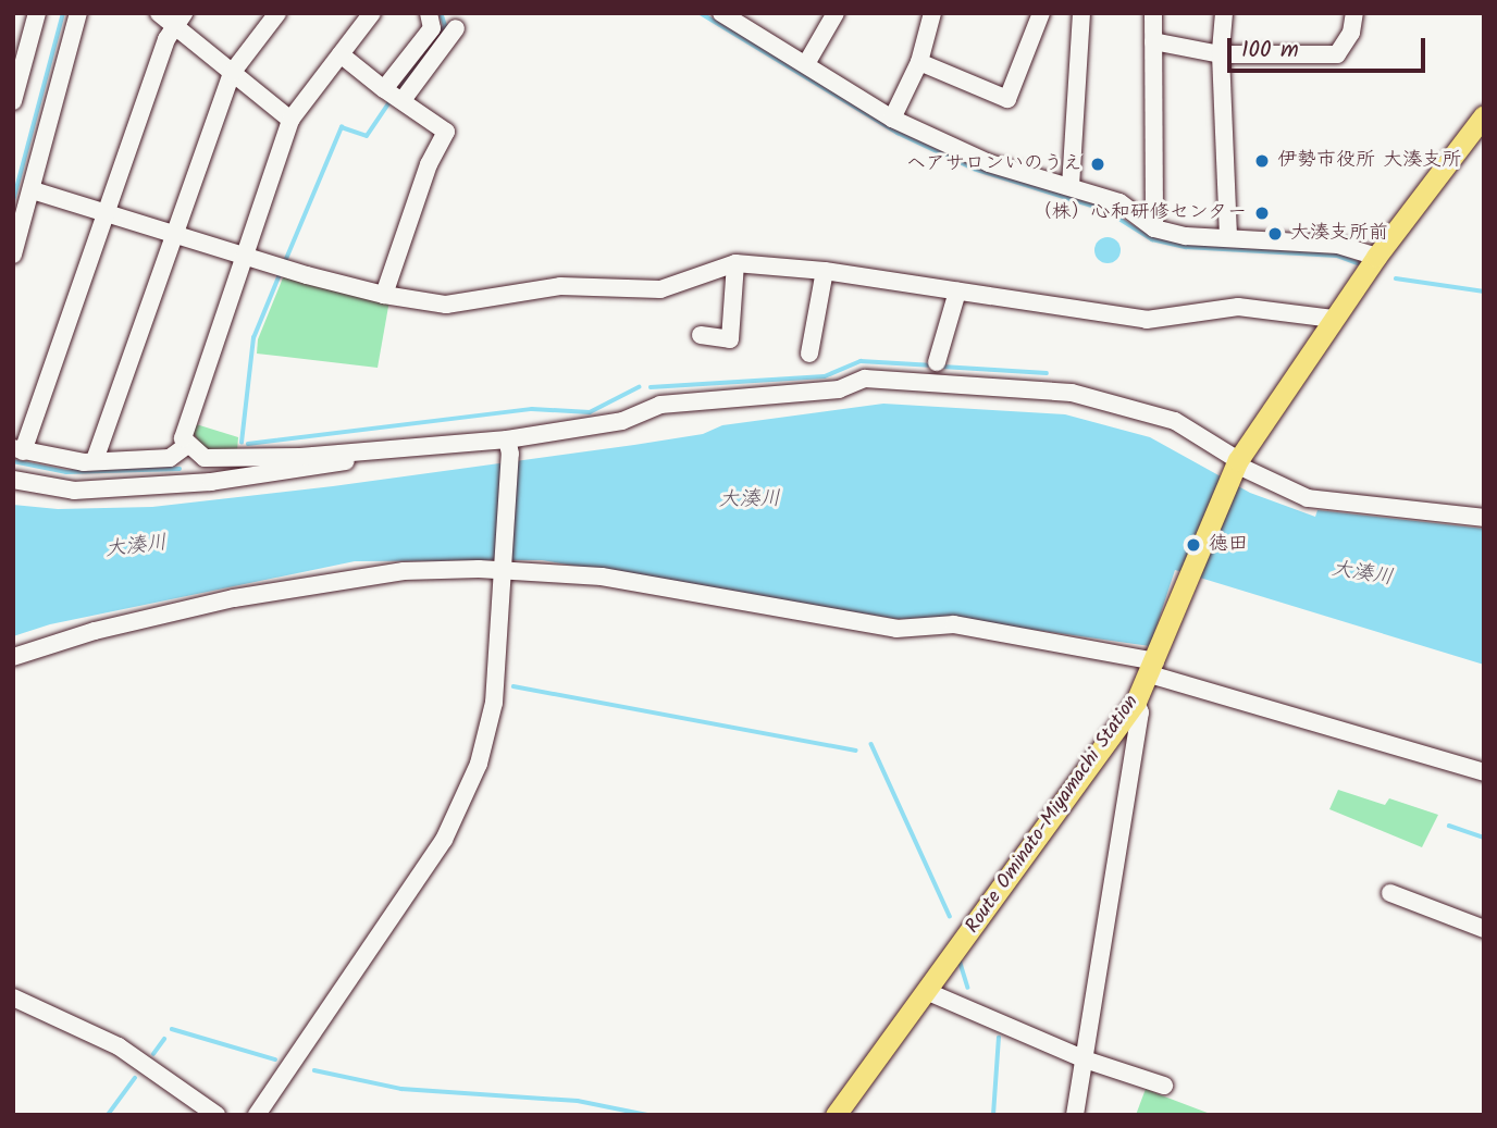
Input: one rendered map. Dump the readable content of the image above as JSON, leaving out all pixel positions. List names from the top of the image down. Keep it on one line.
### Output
{"streets":{"main road":["Route Ominato-Miyamachi Station"]},"water":["大湊川"],"places":["伊勢市役所 大湊支所","ヘアサロンいのうえ","（株）心和研修センター","大湊支所前","徳田"],"scale_bar":"100 m"}
